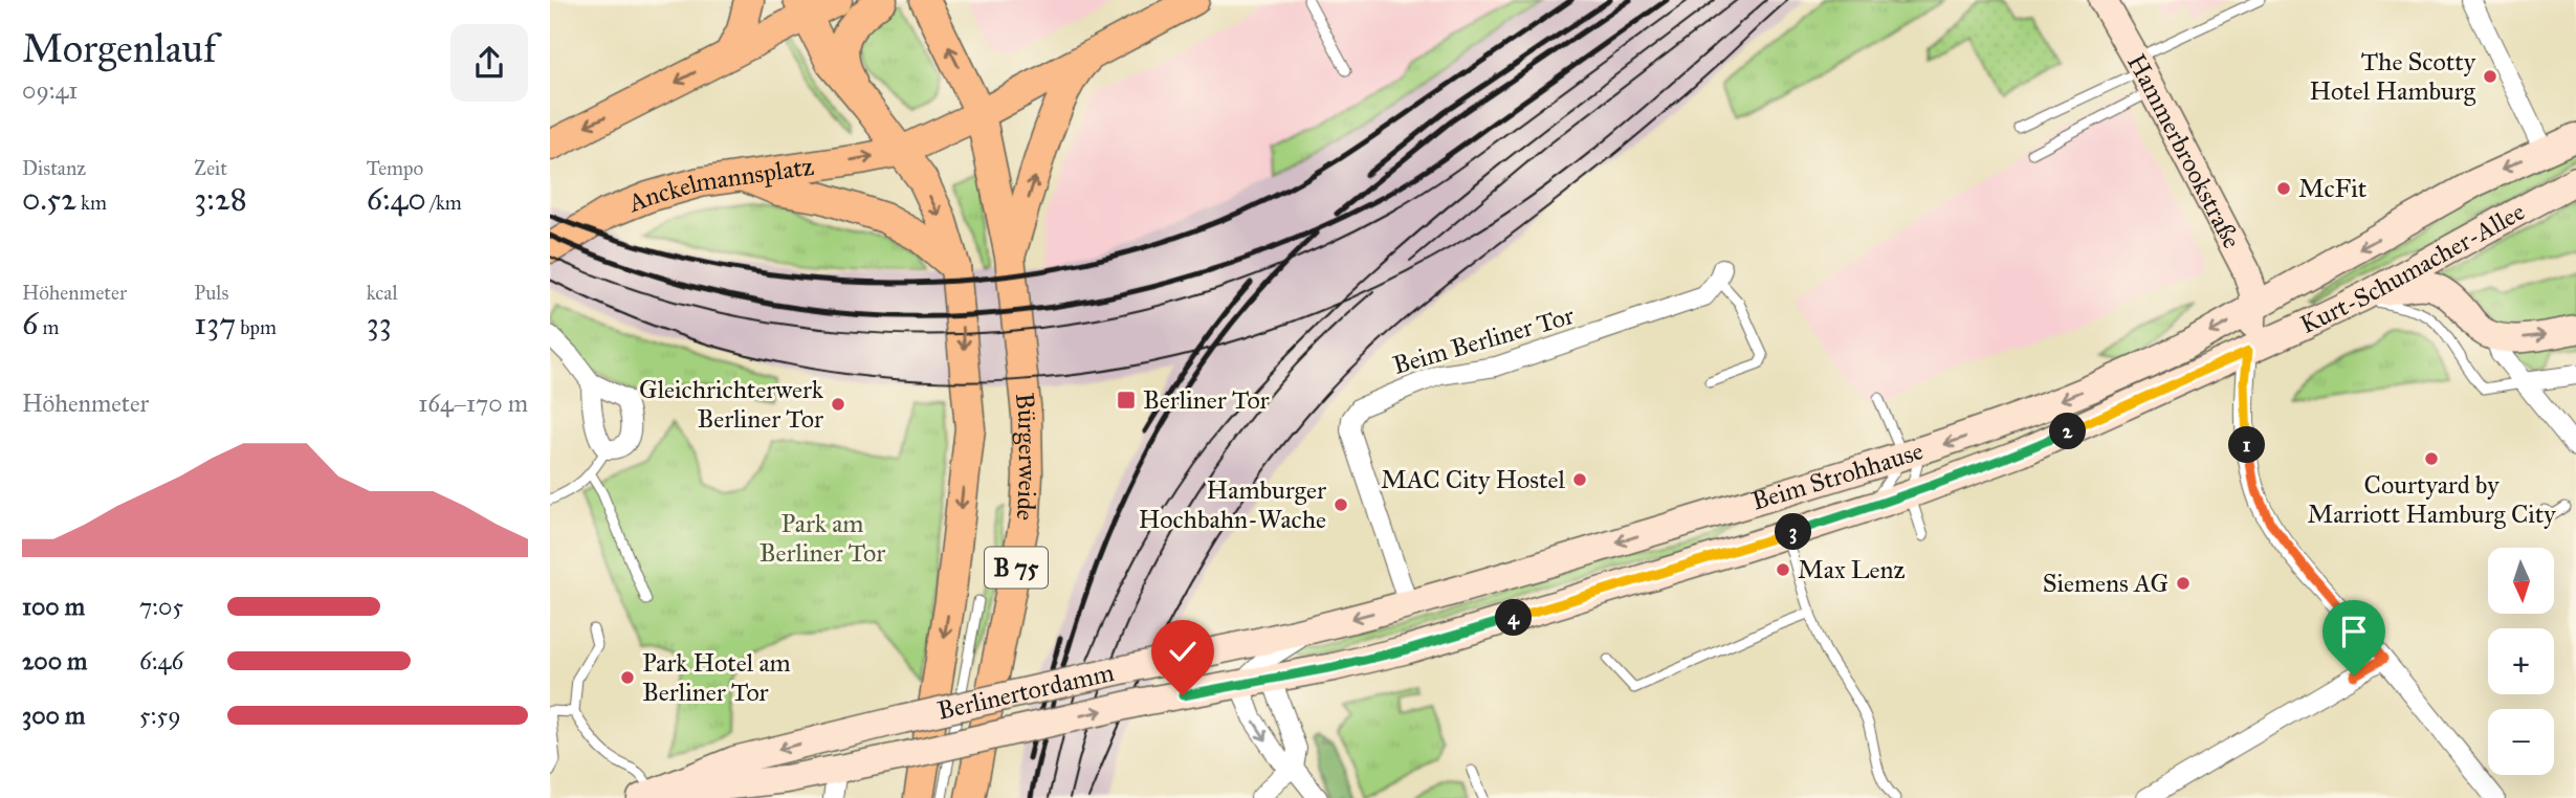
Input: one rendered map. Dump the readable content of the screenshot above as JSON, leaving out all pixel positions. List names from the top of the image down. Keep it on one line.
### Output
{"streets":{"main road":["Hammerbrookstraße","Anckelmannsplatz","Kurt-Schumacher-Allee","Bürgerweide","Beim Strohhause","B 75","Berlinertordamm"],"street":["Beim Berliner Tor"]},"crossings":[["Hammerbrookstraße","Kurt-Schumacher-Allee"],["Hammerbrookstraße","Beim Strohhause"],["Anckelmannsplatz","Bürgerweide"],["Anckelmannsplatz","B 75"],["Kurt-Schumacher-Allee","Beim Strohhause"],["Beim Berliner Tor","Beim Strohhause"],["Beim Berliner Tor","Berlinertordamm"],["Bürgerweide","B 75"],["Beim Strohhause","Berlinertordamm"]],"parks":["Park am Berliner Tor"],"places":{"other":["The Scotty Hotel Hamburg","McFit","Gleichrichterwerk Berliner Tor","Courtyard by Marriott Hamburg City","MAC City Hostel","Hamburger Hochbahn-Wache","Max Lenz","Siemens AG","Park Hotel am Berliner Tor"],"transit":["Berliner Tor"]},"north":"bottom","page":{"heading":["Morgenlauf","09:41"],"stats":[["Distanz","0.52 km"],["Zeit","3:28"],["Tempo","6:40 /km"],["Höhenmeter","6 m"],["Puls","137 bpm"],["kcal","33"]],"chart":["Höhenmeter","164–170 m"],"pins":["2","1","3","4"],"map_buttons":["+","−"],"list":[{"name":"100 m","note":"7:05"},{"name":"200 m","note":"6:46"},{"name":"300 m","note":"5:59"}]}}
